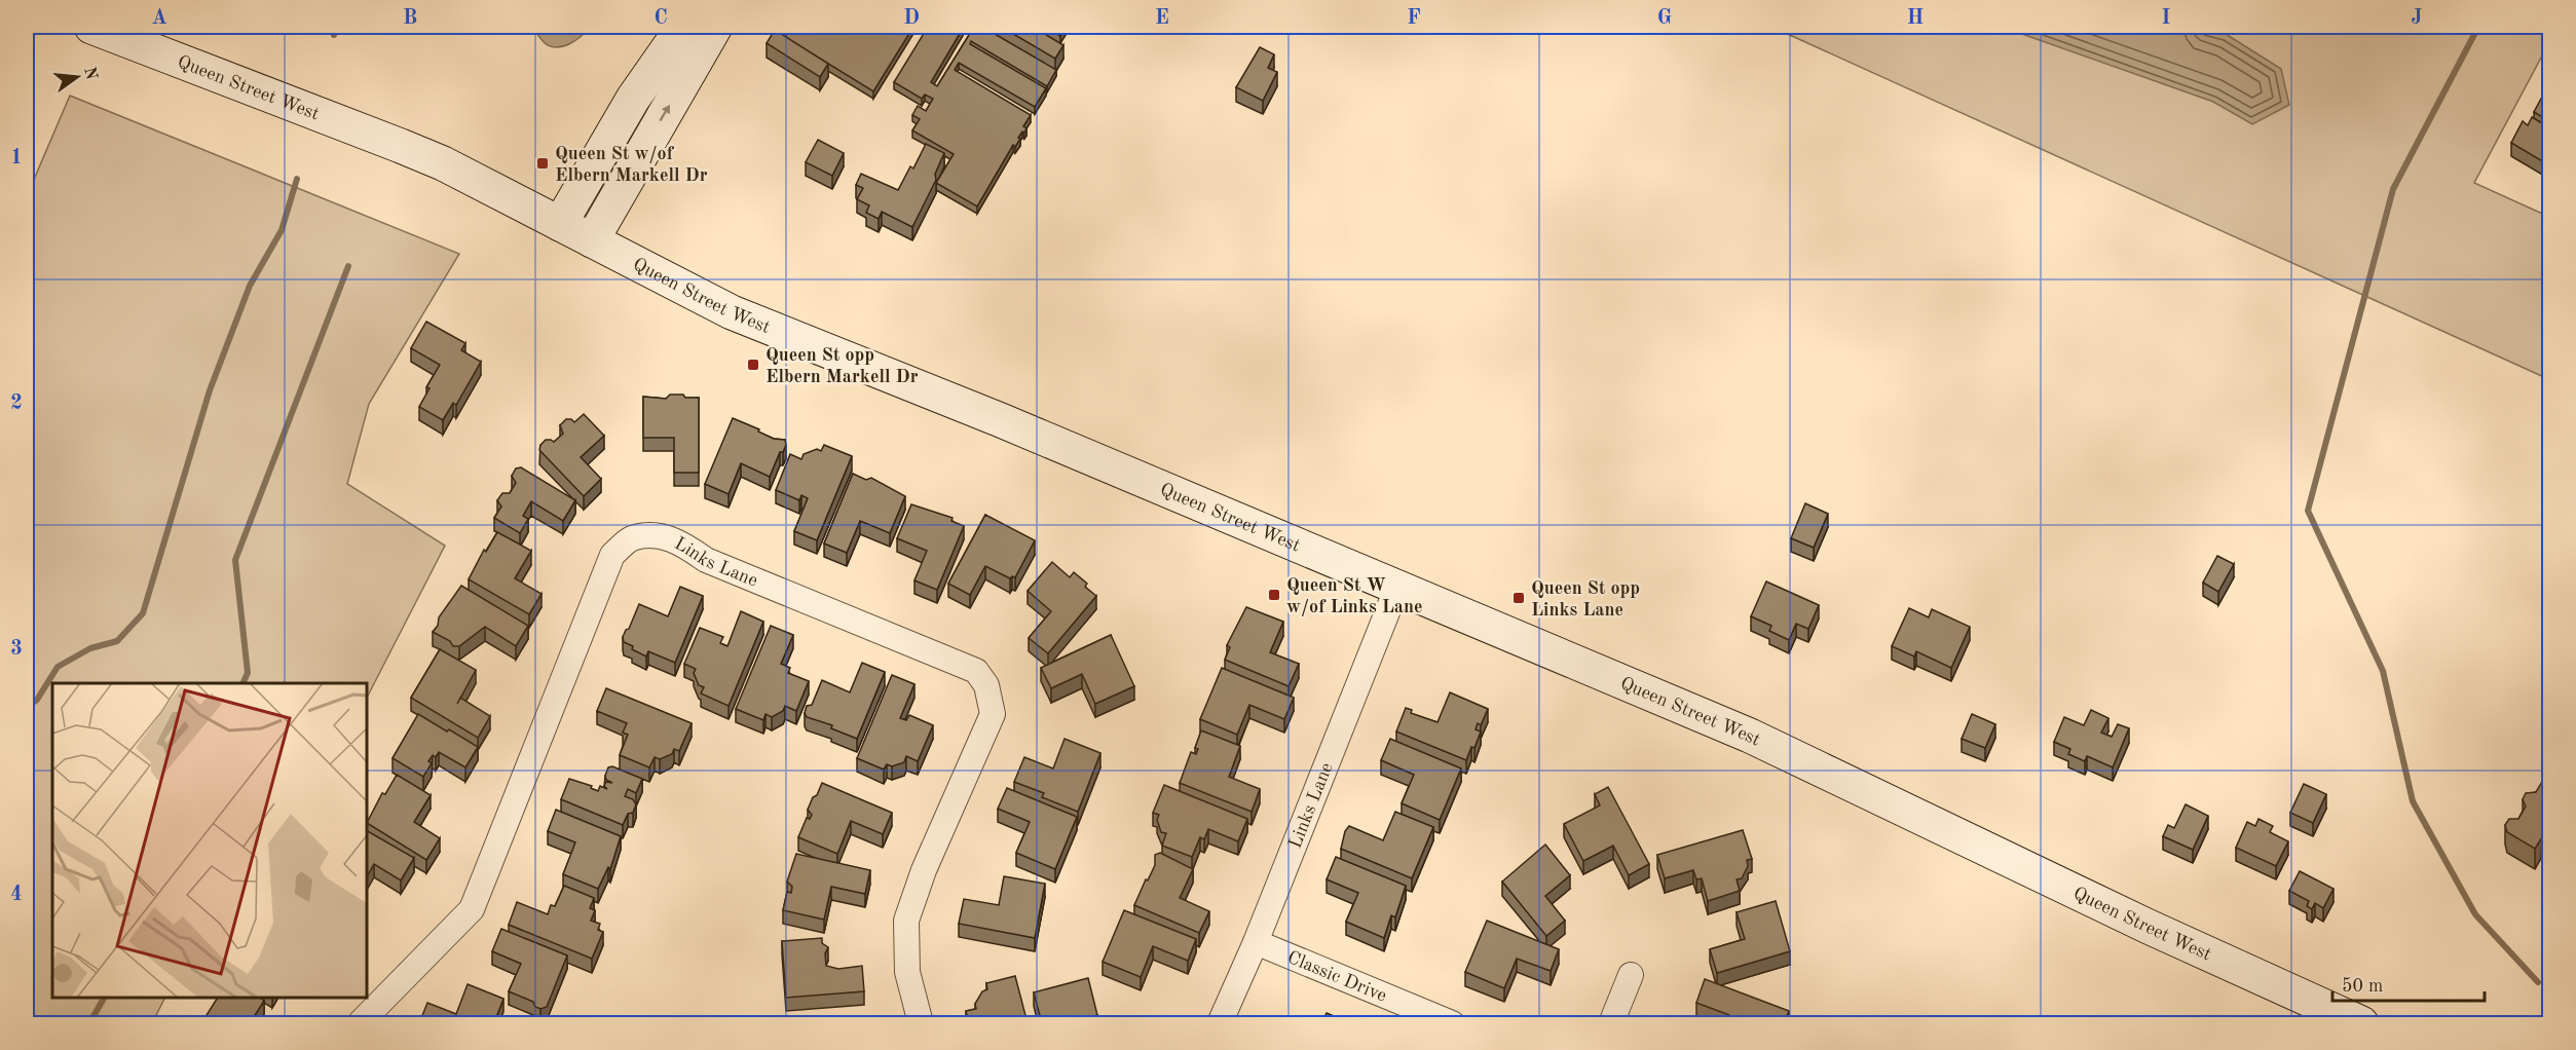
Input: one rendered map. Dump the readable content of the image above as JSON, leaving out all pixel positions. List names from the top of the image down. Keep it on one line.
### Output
{"streets":{"main road":["Queen Street West"],"street":["Links Lane","Classic Drive"]},"crossings":[["Queen Street West","Links Lane"],["Links Lane","Classic Drive"]],"places":{"transit":["Queen St w/of Elbern Markell Dr","Queen St opp Elbern Markell Dr","Queen St W w/of Links Lane","Queen St opp Links Lane"]},"scale_bar":"50 m","north":"right","grid":{"columns":["A","B","C","D","E","F","G","H","I","J"],"rows":["1","2","3","4"]}}
